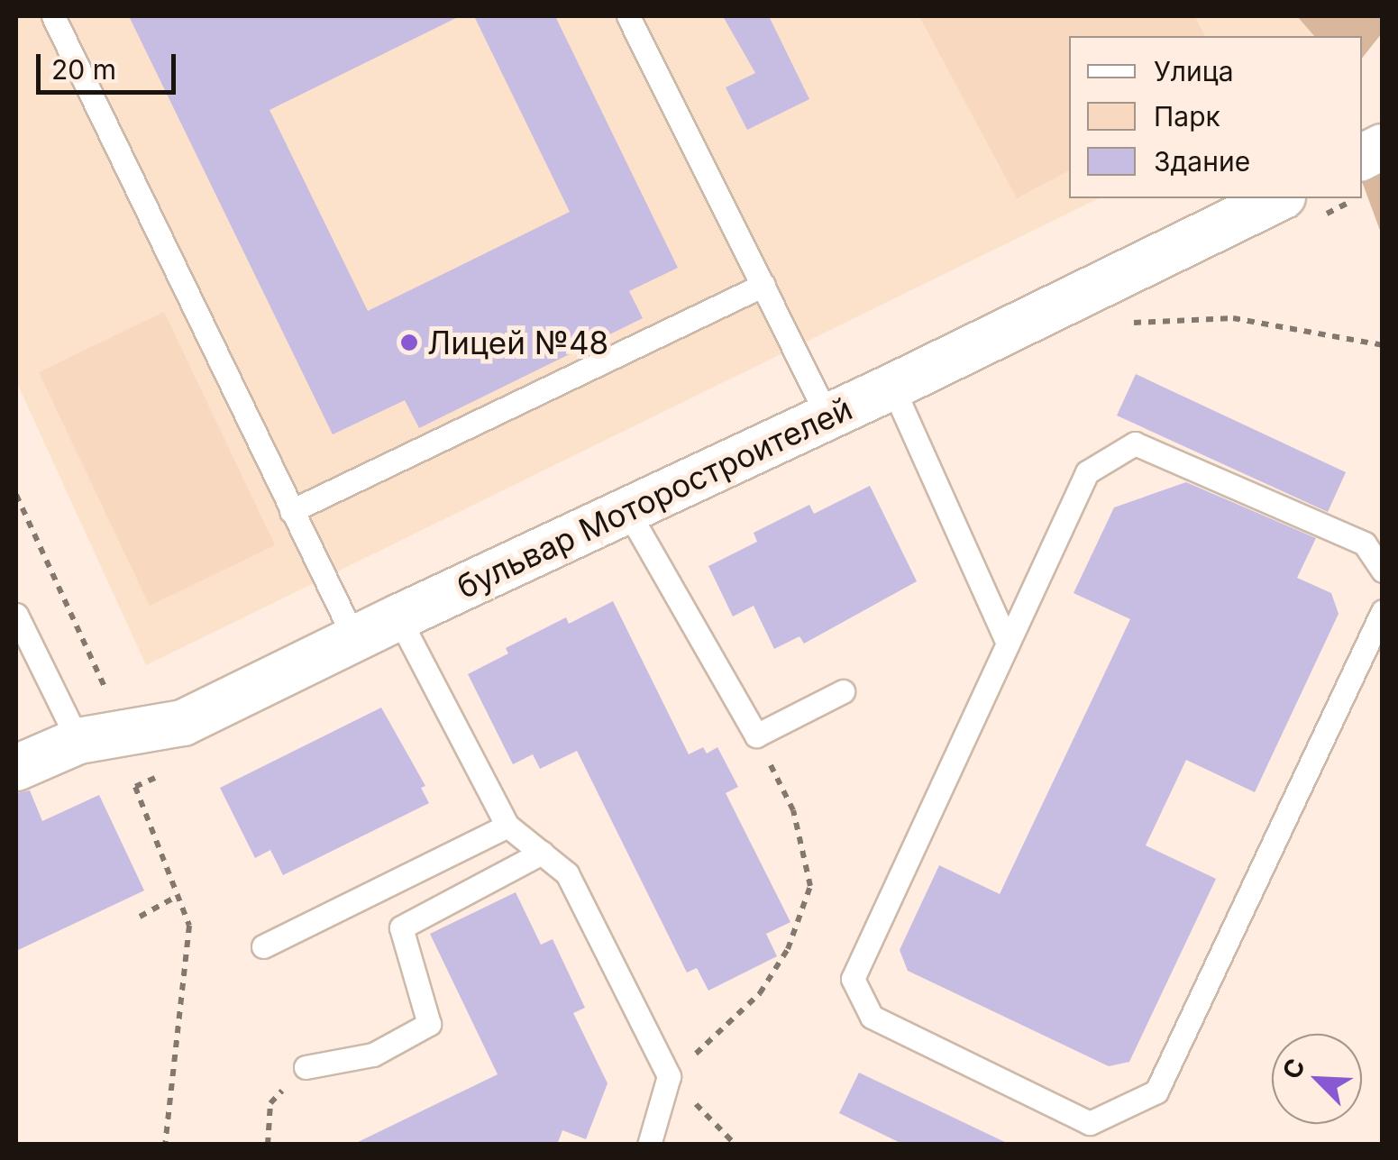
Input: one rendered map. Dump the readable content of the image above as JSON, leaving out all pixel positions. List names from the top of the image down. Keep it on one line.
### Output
{"streets":{"street":["бульвар Моторостроителей"]},"places":["Лицей №48"],"legend":["Улица","Парк","Здание"],"scale_bar":"20 m","north":"top left"}
